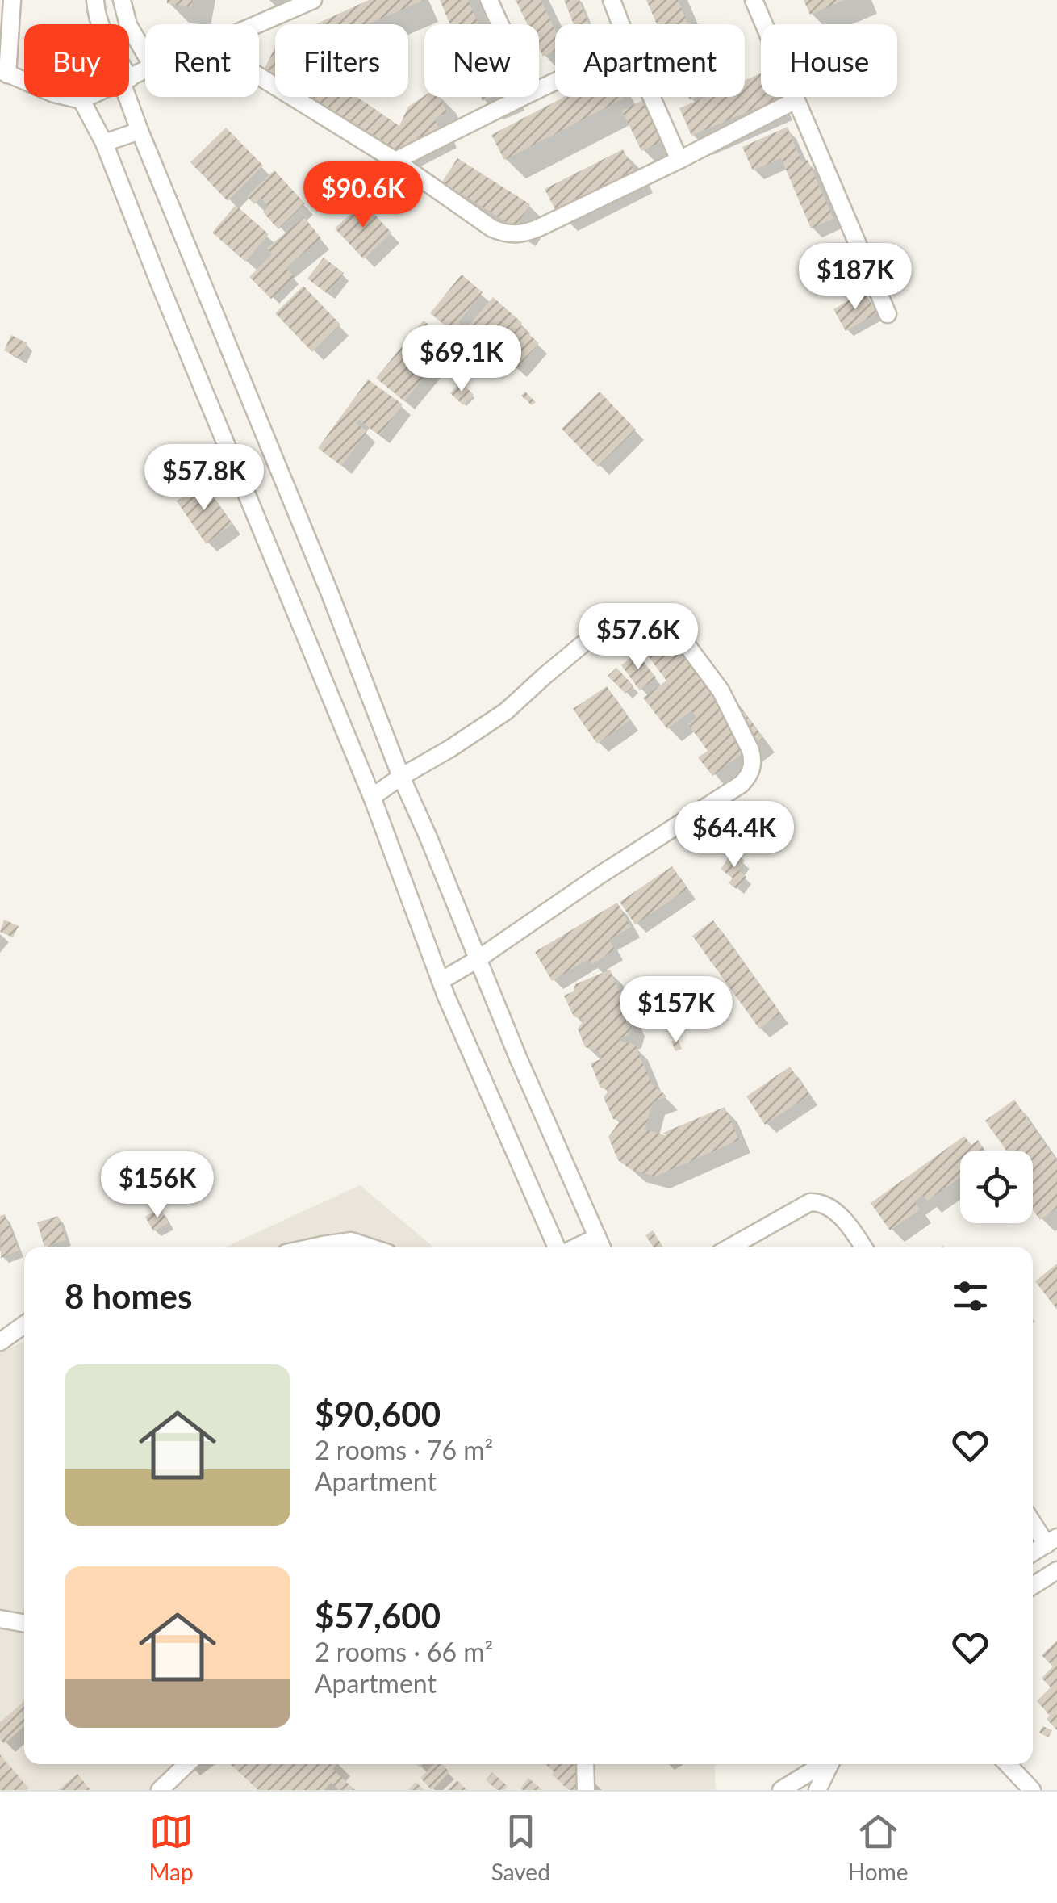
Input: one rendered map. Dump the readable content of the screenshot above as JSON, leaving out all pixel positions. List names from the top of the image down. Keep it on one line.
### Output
{"page":{"chip":["Buy","Rent","Filters","New","Apartment","House"],"price":["$90.6K","$187K","$69.1K","$57.8K","$57.6K","$64.4K","$157K","$156K"],"heading":"8 homes","list":[{"name":"$90,600","note":"2 rooms · 76 m² · Apartment"},{"name":"$57,600","note":"2 rooms · 66 m² · Apartment"}],"tabs":["Map","Saved","Home"]}}
